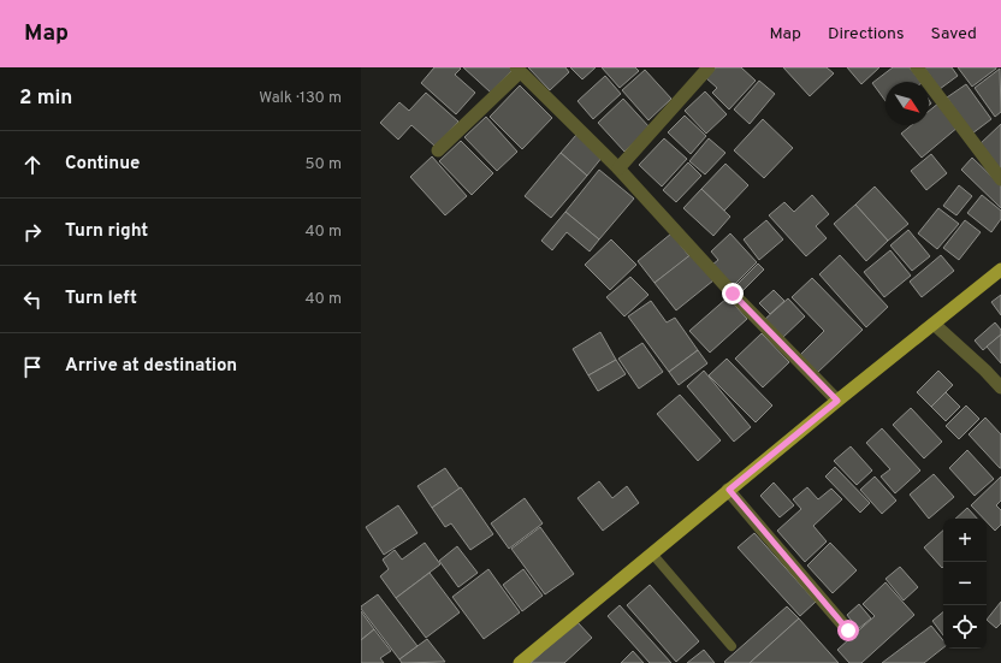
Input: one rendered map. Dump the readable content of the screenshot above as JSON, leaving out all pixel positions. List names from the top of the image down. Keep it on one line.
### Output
{"north":"bottom right","page":{"header":"Map","nav":["Map","Directions","Saved"],"heading":["2 min","Walk · 130 m"],"list":[["Continue","50 m"],["Turn right","40 m"],["Turn left","40 m"],"Arrive at destination"],"map_buttons":["+","−"]}}
